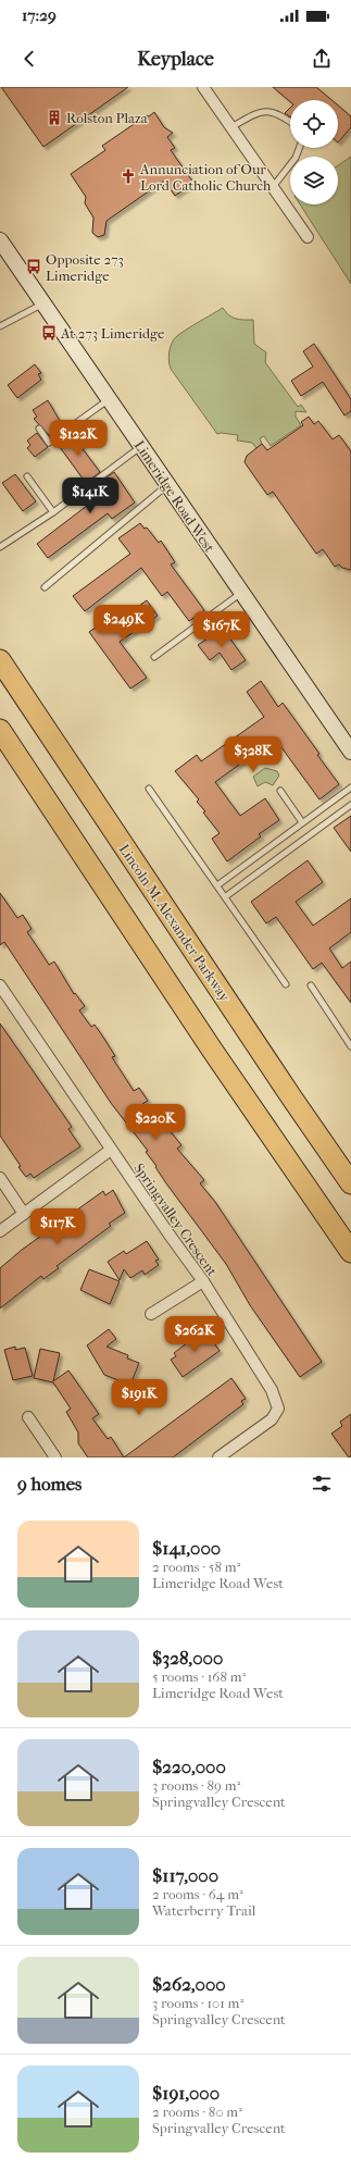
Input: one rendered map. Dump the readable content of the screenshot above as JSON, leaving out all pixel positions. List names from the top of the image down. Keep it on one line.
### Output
{"streets":{"highway":["Lincoln M. Alexander Parkway"],"street":["Limeridge Road West","Springvalley Crescent"]},"places":{"building":["Rolston Plaza"],"church":["Annunciation of Our Lord Catholic Church"],"bus stop":["Opposite 273 Limeridge","At 273 Limeridge"]},"page":{"status":"17:29","header":"Keyplace","price":["$122K","$141K","$249K","$167K","$328K","$220K","$117K","$262K","$191K"],"heading":"9 homes","list":[{"name":"$141,000","note":"2 rooms · 58 m² · Limeridge Road West"},{"name":"$328,000","note":"5 rooms · 168 m² · Limeridge Road West"},{"name":"$220,000","note":"3 rooms · 89 m² · Springvalley Crescent"},{"name":"$117,000","note":"2 rooms · 64 m² · Waterberry Trail"},{"name":"$262,000","note":"3 rooms · 101 m² · Springvalley Crescent"},{"name":"$191,000","note":"2 rooms · 80 m² · Springvalley Crescent"}]}}
